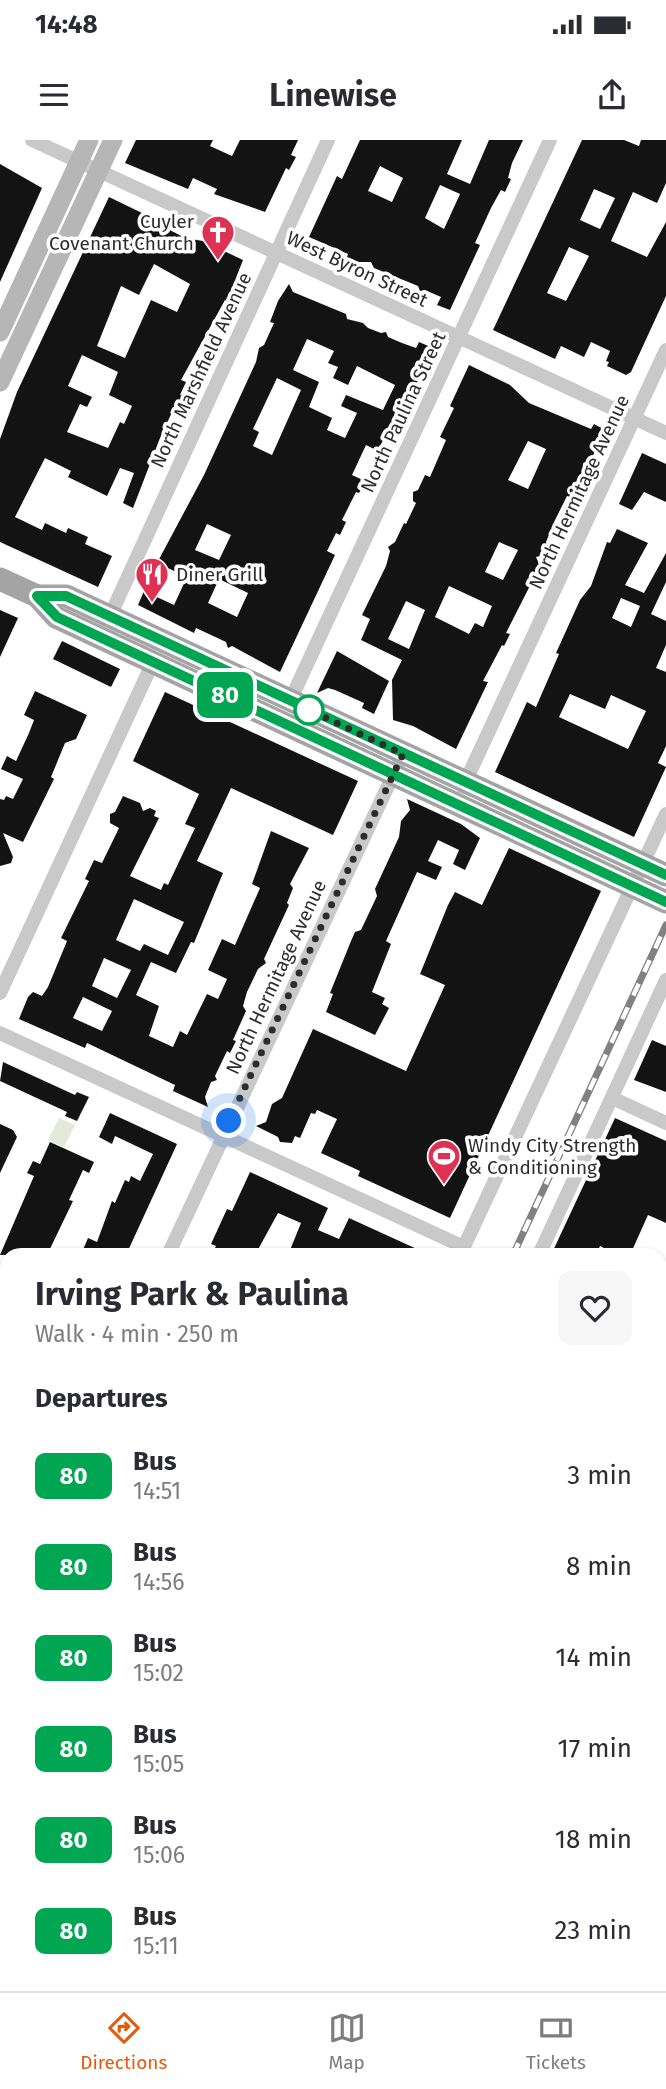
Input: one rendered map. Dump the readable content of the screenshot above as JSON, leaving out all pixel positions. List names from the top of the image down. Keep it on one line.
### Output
{"streets":{"street":["West Byron Street","North Marshfield Avenue","North Paulina Street","North Hermitage Avenue"]},"crossings":[["West Byron Street","North Marshfield Avenue"],["West Byron Street","North Paulina Street"],["West Byron Street","North Hermitage Avenue"]],"places":{"church":["Cuyler Covenant Church"],"restaurant":["Diner Grill"],"sports":["Windy City Strength & Conditioning"]},"lines":["bus line 80"],"page":{"status":"14:48","header":"Linewise","on_map":"80","heading":[["Irving Park & Paulina","Walk · 4 min · 250 m"],"Departures"],"list":[{"mark":"80","name":"Bus","note":"14:51","value":"3 min"},{"mark":"80","name":"Bus","note":"14:56","value":"8 min"},{"mark":"80","name":"Bus","note":"15:02","value":"14 min"},{"mark":"80","name":"Bus","note":"15:05","value":"17 min"},{"mark":"80","name":"Bus","note":"15:06","value":"18 min"},{"mark":"80","name":"Bus","note":"15:11","value":"23 min"}],"tabs":["Directions","Map","Tickets"]}}
